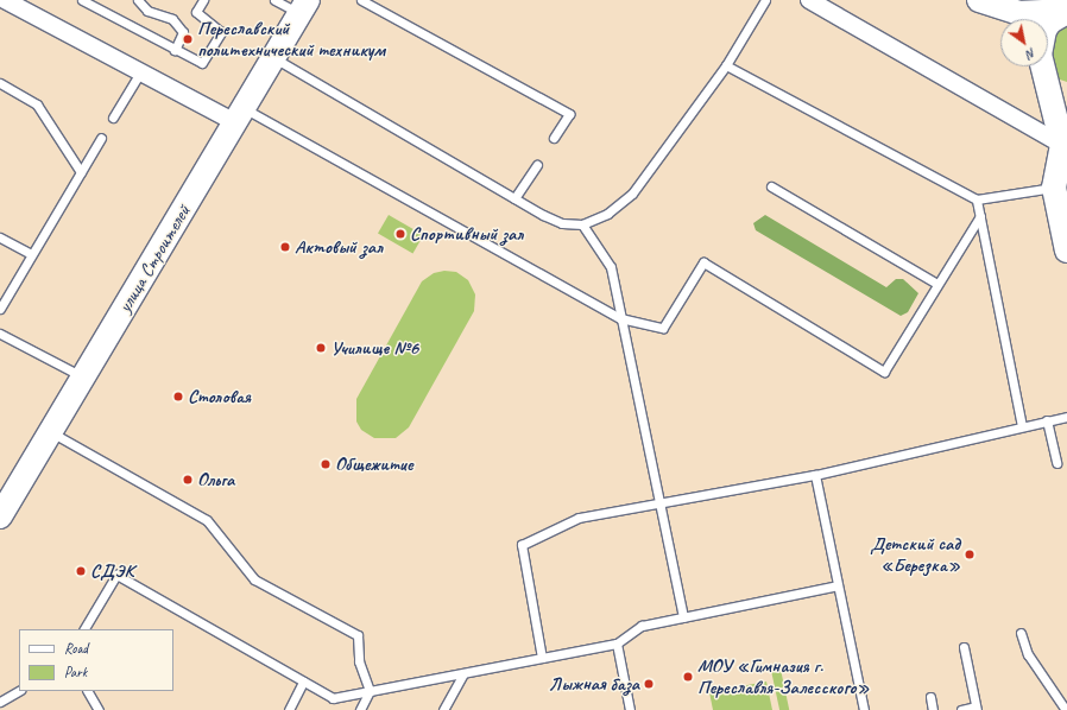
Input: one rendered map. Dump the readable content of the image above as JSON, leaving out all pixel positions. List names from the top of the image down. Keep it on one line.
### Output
{"streets":{"main road":["улица Строителей"]},"places":["Переславский политехнический техникум","Спортивный зал","Актовый зал","Училище №6","Столовая","Общежитие","Ольга","Детский сад «Березка»","СДЭК","МОУ «Гимназия г. Переславля-Залесского»","Лыжная база"],"legend":["Road","Park"],"north":"bottom right"}
